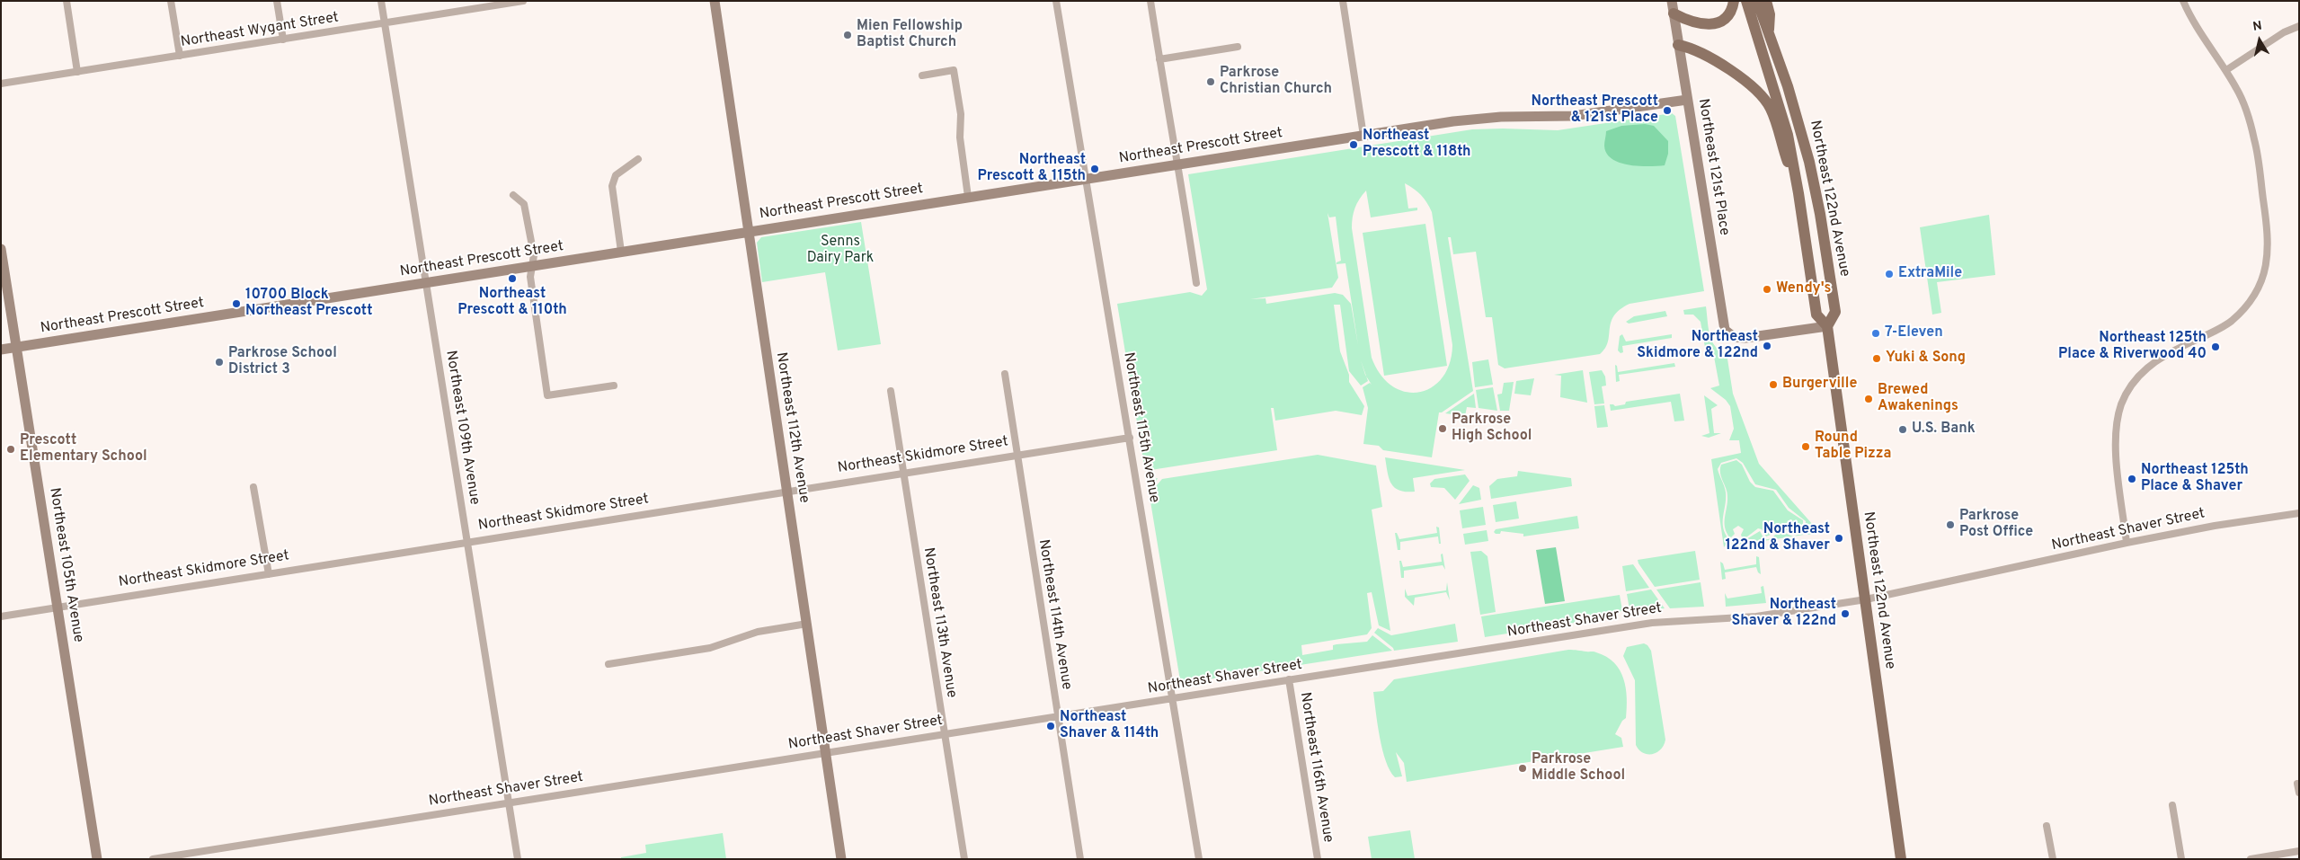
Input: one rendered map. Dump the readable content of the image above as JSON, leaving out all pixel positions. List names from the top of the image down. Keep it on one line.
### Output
{"streets":{"main road":["Northeast 122nd Avenue"],"street":["Northeast Wygant Street","Northeast Prescott Street","Northeast 121st Place","Northeast 109th Avenue","Northeast 112th Avenue","Northeast 115th Avenue","Northeast Skidmore Street","Northeast Shaver Street","Northeast 105th Avenue","Northeast 114th Avenue","Northeast 113th Avenue","Northeast 116th Avenue"]},"crossings":[["Northeast Wygant Street","Northeast 109th Avenue"],["Northeast Prescott Street","Northeast 121st Place"],["Northeast Prescott Street","Northeast 109th Avenue"],["Northeast Prescott Street","Northeast 112th Avenue"],["Northeast Prescott Street","Northeast 115th Avenue"],["Northeast Prescott Street","Northeast 105th Avenue"],["Northeast 121st Place","Northeast 122nd Avenue"],["Northeast 122nd Avenue","Northeast Shaver Street"],["Northeast 109th Avenue","Northeast Skidmore Street"],["Northeast 109th Avenue","Northeast Shaver Street"],["Northeast 112th Avenue","Northeast Skidmore Street"],["Northeast 112th Avenue","Northeast Shaver Street"],["Northeast 115th Avenue","Northeast Skidmore Street"],["Northeast 115th Avenue","Northeast Shaver Street"],["Northeast Skidmore Street","Northeast 105th Avenue"],["Northeast Skidmore Street","Northeast 114th Avenue"],["Northeast Skidmore Street","Northeast 113th Avenue"],["Northeast Shaver Street","Northeast 114th Avenue"],["Northeast Shaver Street","Northeast 113th Avenue"],["Northeast Shaver Street","Northeast 116th Avenue"]],"parks":["Senns Dairy Park"],"places":["Mien Fellowship Baptist Church","Parkrose Christian Church","Northeast Prescott & 121st Place","Northeast Prescott & 118th","Northeast Prescott & 115th","ExtraMile","Northeast Prescott & 110th","Wendy's","10700 Block Northeast Prescott","7-Eleven","Northeast Skidmore & 122nd","Northeast 125th Place & Riverwood 40","Yuki & Song","Parkrose School District 3","Burgerville","Brewed Awakenings","Parkrose High School","U.S. Bank","Round Table Pizza","Prescott Elementary School","Northeast 125th Place & Shaver","Parkrose Post Office","Northeast 122nd & Shaver","Northeast Shaver & 122nd","Northeast Shaver & 114th","Parkrose Middle School"],"north":"top"}
